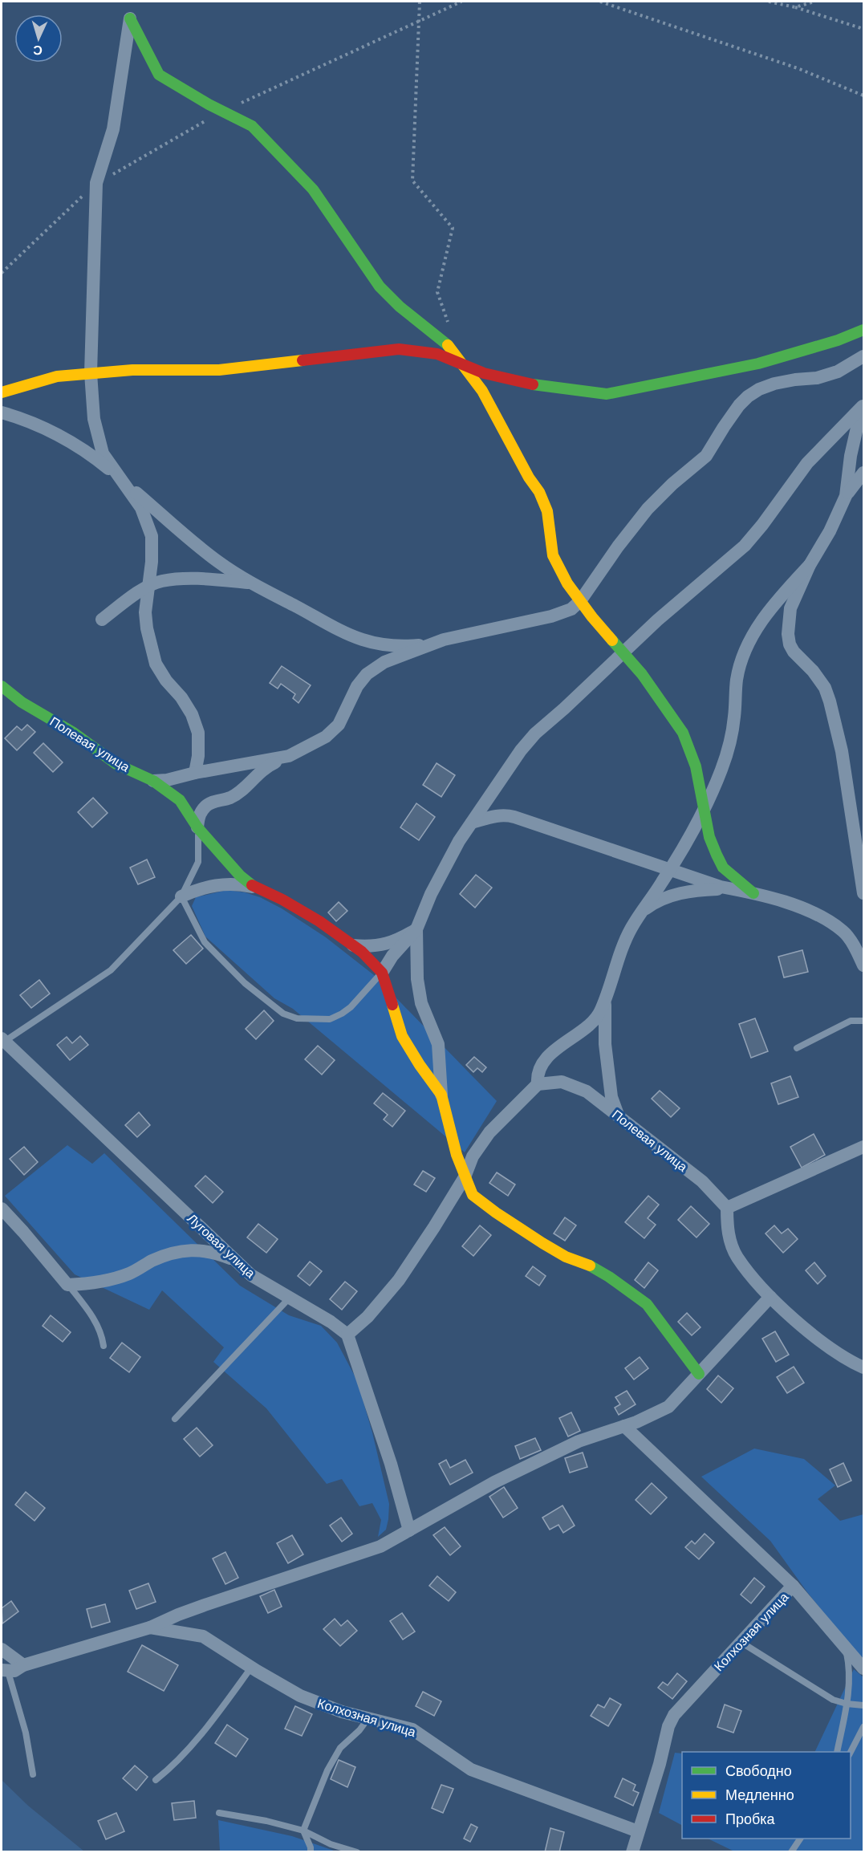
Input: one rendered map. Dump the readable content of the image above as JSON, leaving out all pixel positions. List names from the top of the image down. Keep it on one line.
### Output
{"streets":{"street":["Полевая улица","Луговая улица","Колхозная улица"]},"crossings":[["Полевая улица","Колхозная улица"]],"legend":["Свободно","Медленно","Пробка"],"north":"bottom"}
